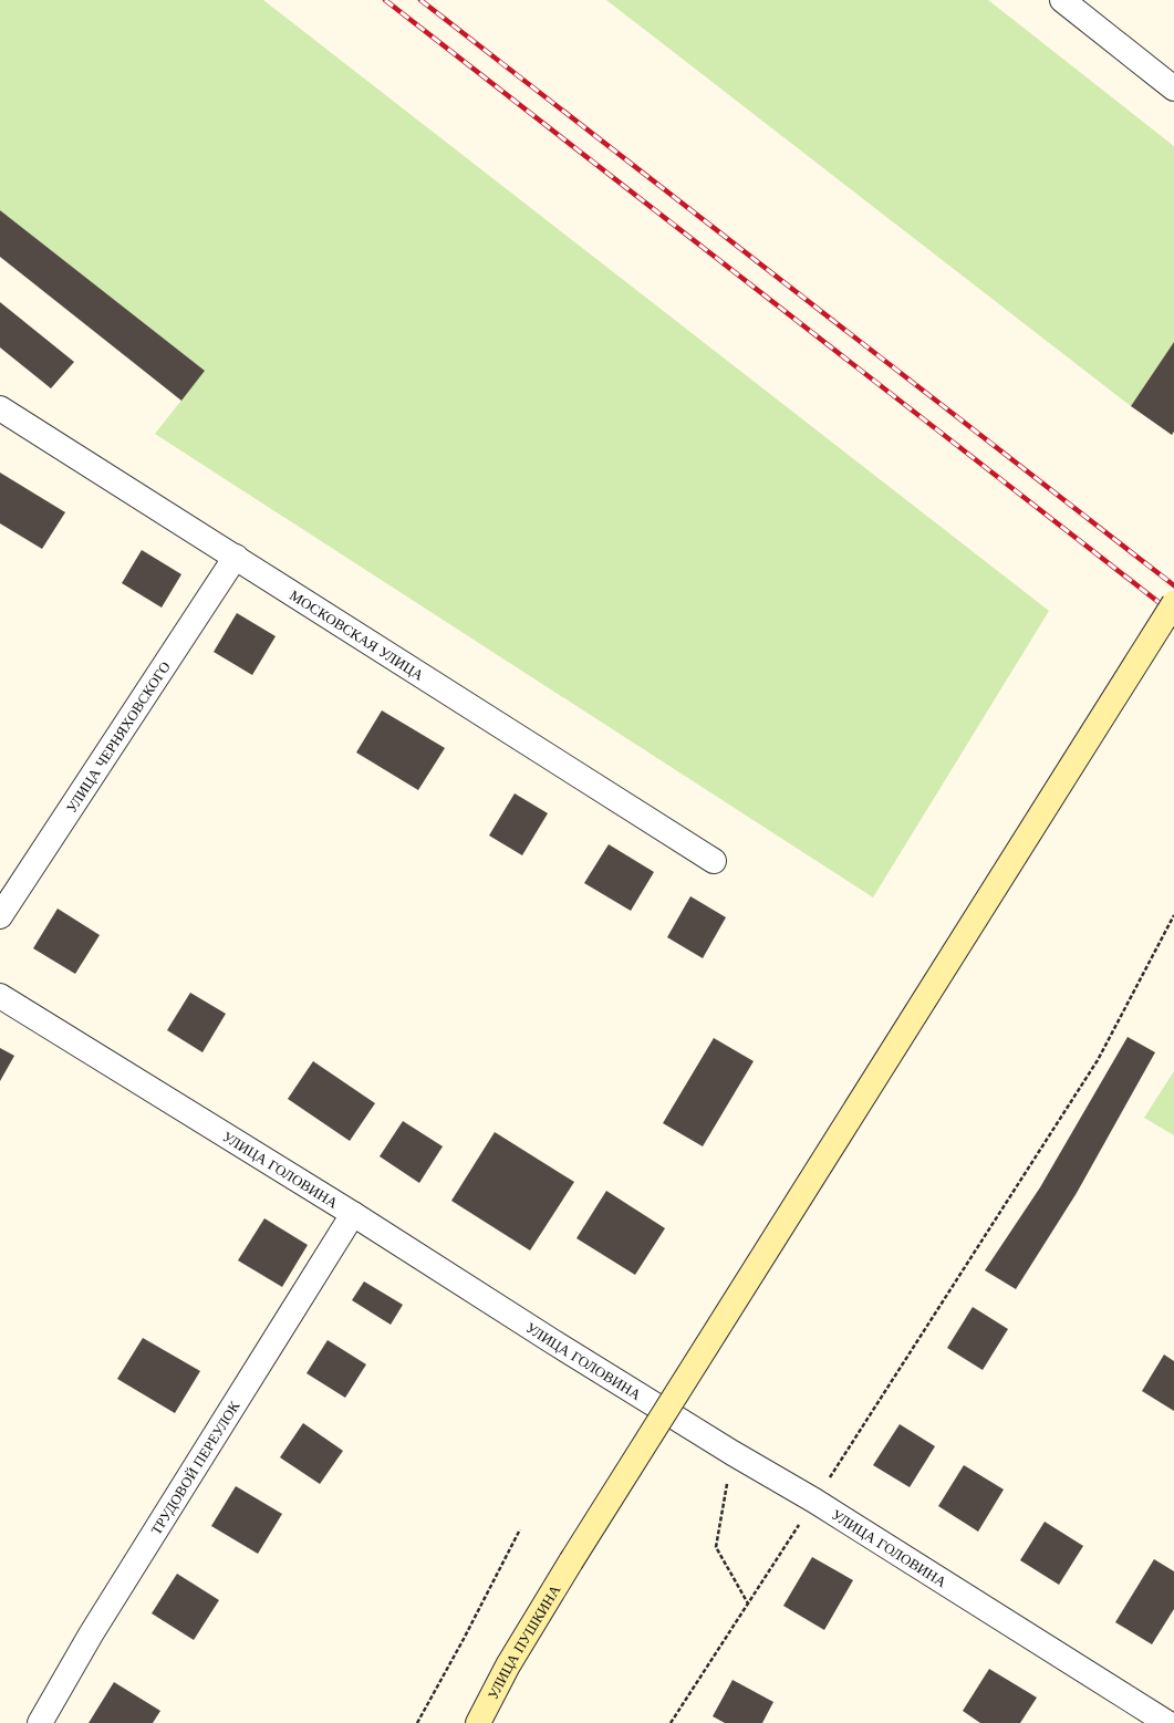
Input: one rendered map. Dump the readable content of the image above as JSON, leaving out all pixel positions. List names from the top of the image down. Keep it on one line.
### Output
{"streets":{"street":["МОСКОВСКАЯ УЛИЦА","УЛИЦА ЧЕРНЯХОВСКОГО","УЛИЦА ГОЛОВИНА","ТРУДОВОЙ ПЕРЕУЛОК","УЛИЦА ПУШКИНА"]},"crossings":[["МОСКОВСКАЯ УЛИЦА","УЛИЦА ЧЕРНЯХОВСКОГО"],["УЛИЦА ГОЛОВИНА","ТРУДОВОЙ ПЕРЕУЛОК"]]}
